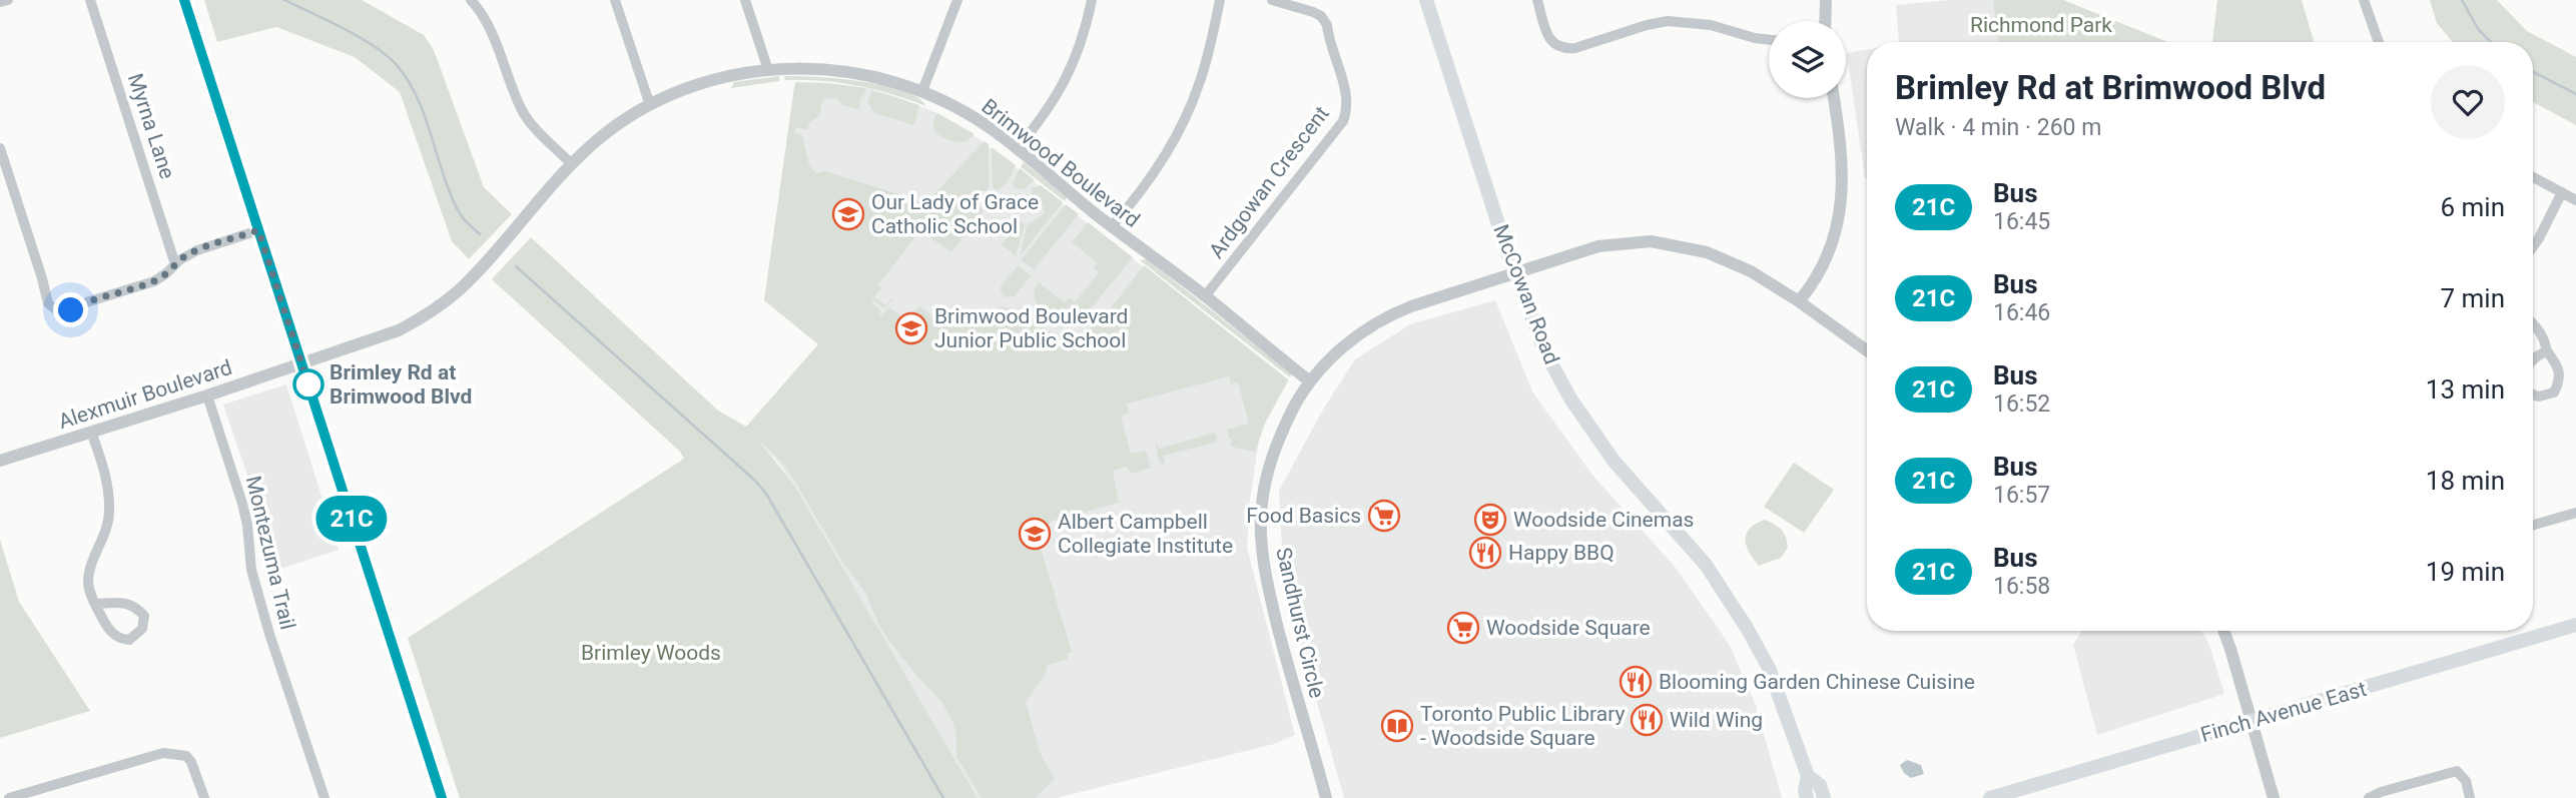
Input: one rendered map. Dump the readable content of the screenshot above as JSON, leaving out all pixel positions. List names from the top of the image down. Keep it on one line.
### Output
{"streets":{"main road":["McCowan Road","Finch Avenue East"],"street":["Myrna Lane","Brimwood Boulevard","Ardgowan Crescent","Alexmuir Boulevard","Montezuma Trail","Sandhurst Circle"]},"crossings":[["Brimwood Boulevard","Ardgowan Crescent"],["Brimwood Boulevard","Alexmuir Boulevard"],["Brimwood Boulevard","Sandhurst Circle"],["McCowan Road","Sandhurst Circle"],["Alexmuir Boulevard","Montezuma Trail"]],"parks":["Richmond Park","Brimley Woods"],"places":{"school or university":["Our Lady of Grace Catholic School","Brimwood Boulevard Junior Public School","Albert Campbell Collegiate Institute"],"other":["Brimley Rd at Brimwood Blvd"],"supermarket":["Food Basics","Woodside Square"],"theatre":["Woodside Cinemas"],"restaurant":["Happy BBQ","Blooming Garden Chinese Cuisine","Wild Wing"],"library":["Toronto Public Library - Woodside Square"]},"lines":["bus line 21C"],"page":{"on_map":"21C","heading":["Brimley Rd at Brimwood Blvd","Walk · 4 min · 260 m"],"list":[{"mark":"21C","name":"Bus","note":"16:45","value":"6 min"},{"mark":"21C","name":"Bus","note":"16:46","value":"7 min"},{"mark":"21C","name":"Bus","note":"16:52","value":"13 min"},{"mark":"21C","name":"Bus","note":"16:57","value":"18 min"},{"mark":"21C","name":"Bus","note":"16:58","value":"19 min"}]}}
